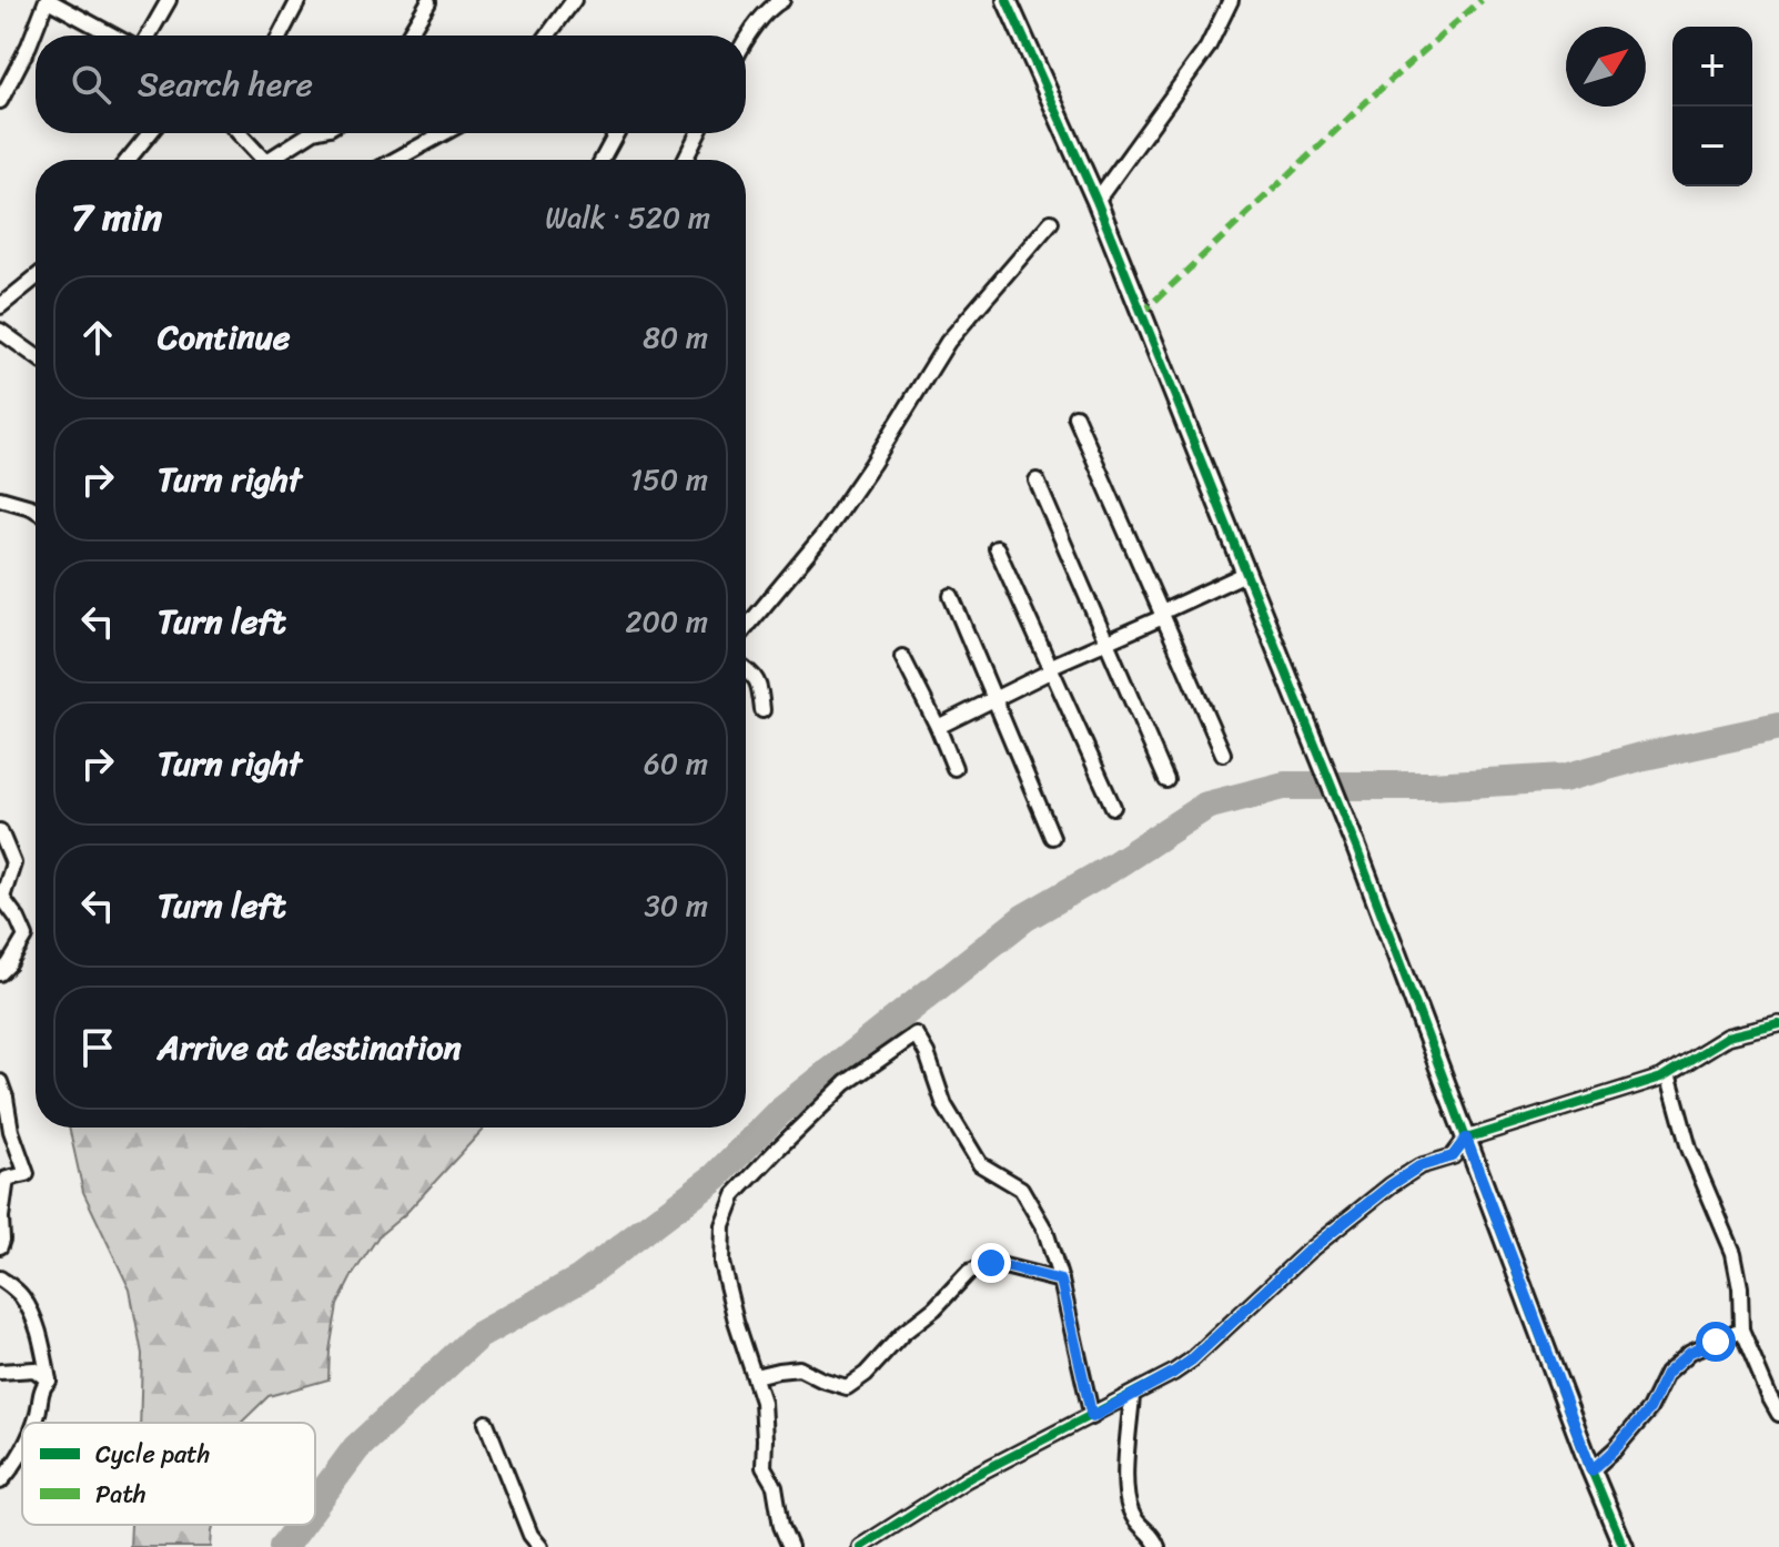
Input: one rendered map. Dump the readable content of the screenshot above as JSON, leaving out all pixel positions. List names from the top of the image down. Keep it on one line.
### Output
{"legend":["Cycle path","Path"],"north":"top right","page":{"map_buttons":["+","−"],"search":"Search here","heading":["7 min","Walk · 520 m"],"list":[["Continue","80 m"],["Turn right","150 m"],["Turn left","200 m"],["Turn right","60 m"],["Turn left","30 m"],"Arrive at destination"]}}
